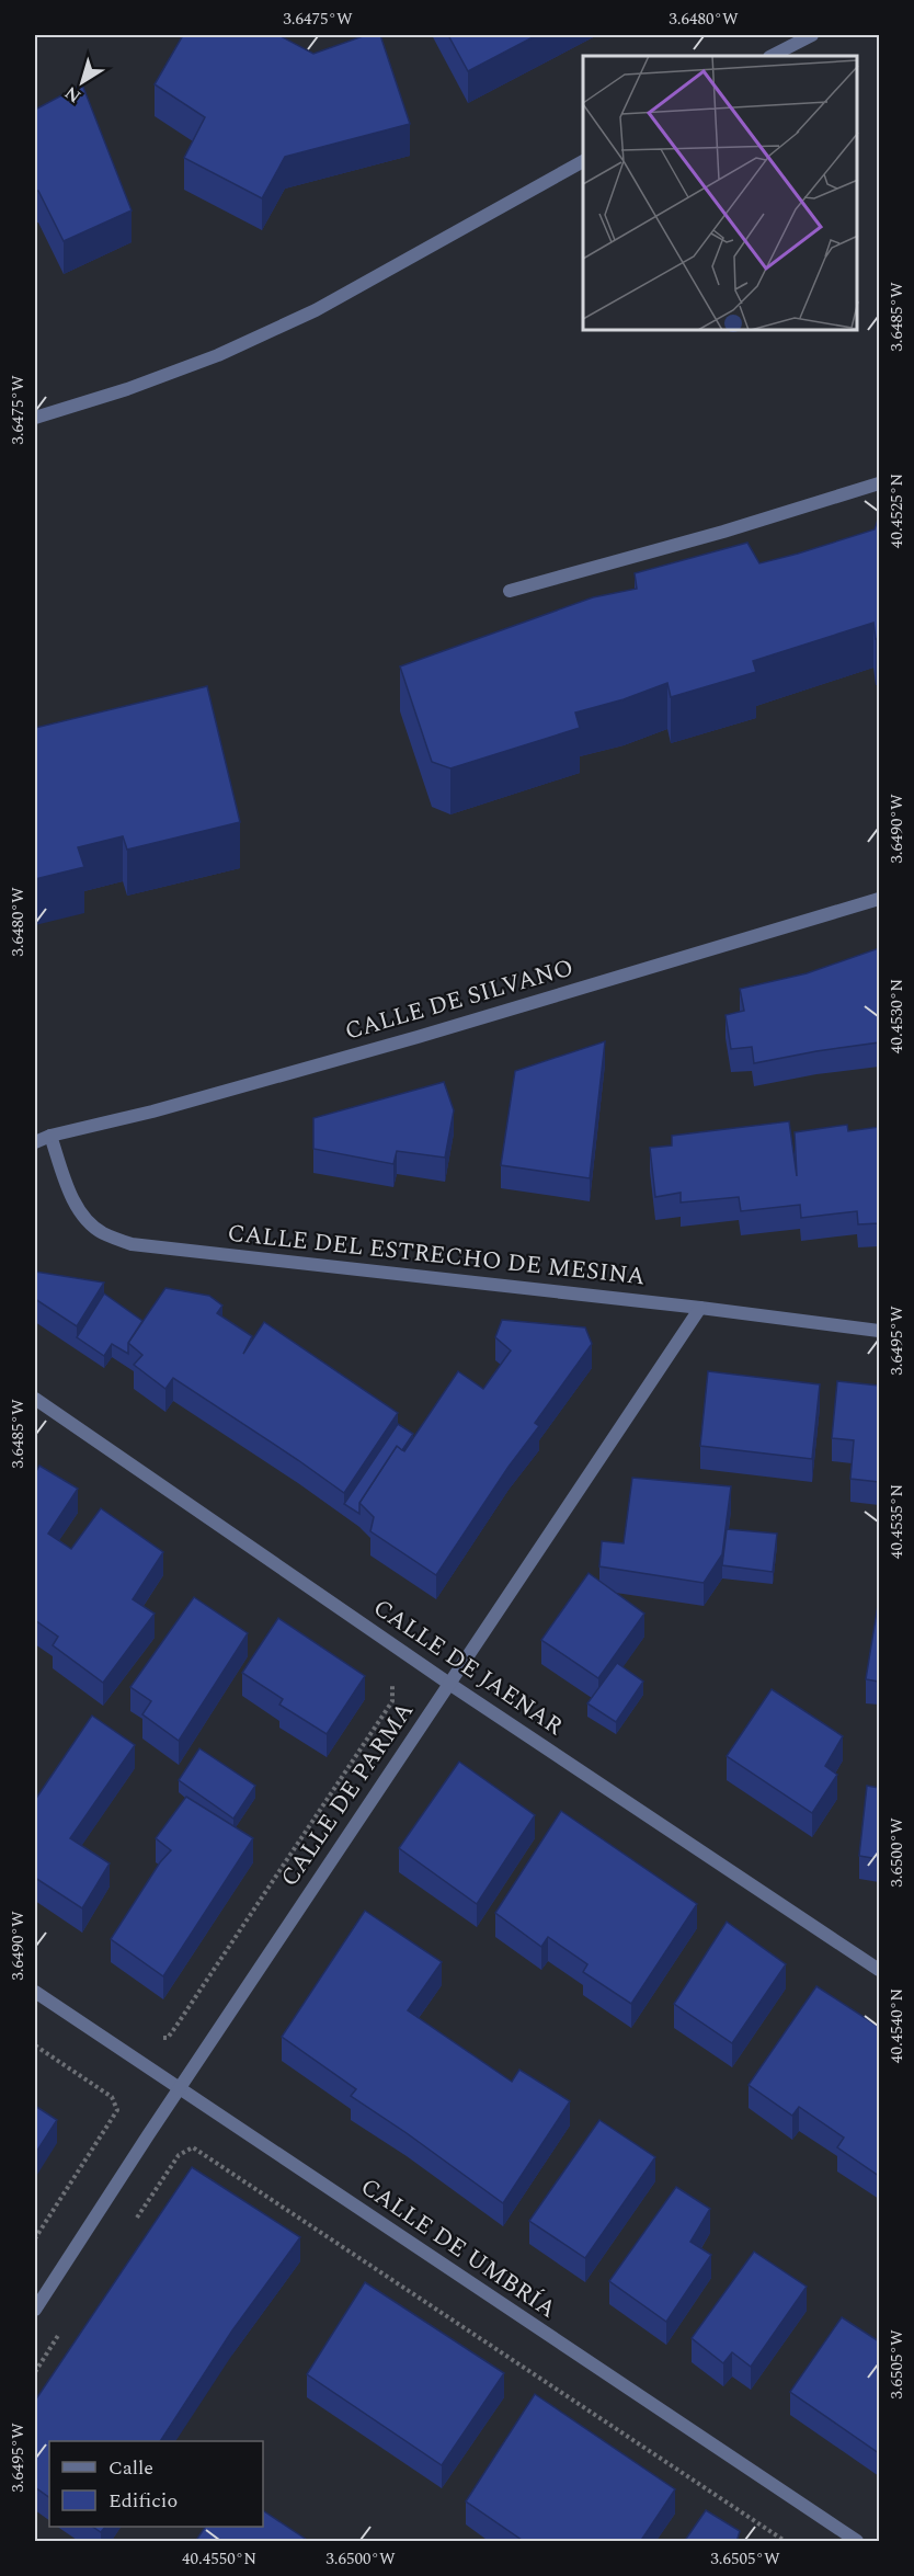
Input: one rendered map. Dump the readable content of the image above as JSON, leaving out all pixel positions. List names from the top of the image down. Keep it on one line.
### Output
{"streets":{"street":["CALLE DE SILVANO","CALLE DEL ESTRECHO DE MESINA","CALLE DE JAENAR","CALLE DE PARMA","CALLE DE UMBRÍA"]},"crossings":[["CALLE DE SILVANO","CALLE DEL ESTRECHO DE MESINA"],["CALLE DEL ESTRECHO DE MESINA","CALLE DE PARMA"],["CALLE DE JAENAR","CALLE DE PARMA"],["CALLE DE PARMA","CALLE DE UMBRÍA"]],"legend":["Calle","Edificio"],"north":"bottom left","coordinates":["3.6475°W","3.6480°W","3.6485°W","40.4525°N","3.6490°W","40.4530°N","3.6495°W","40.4535°N","3.6500°W","40.4540°N","3.6505°W","40.4550°N"]}
